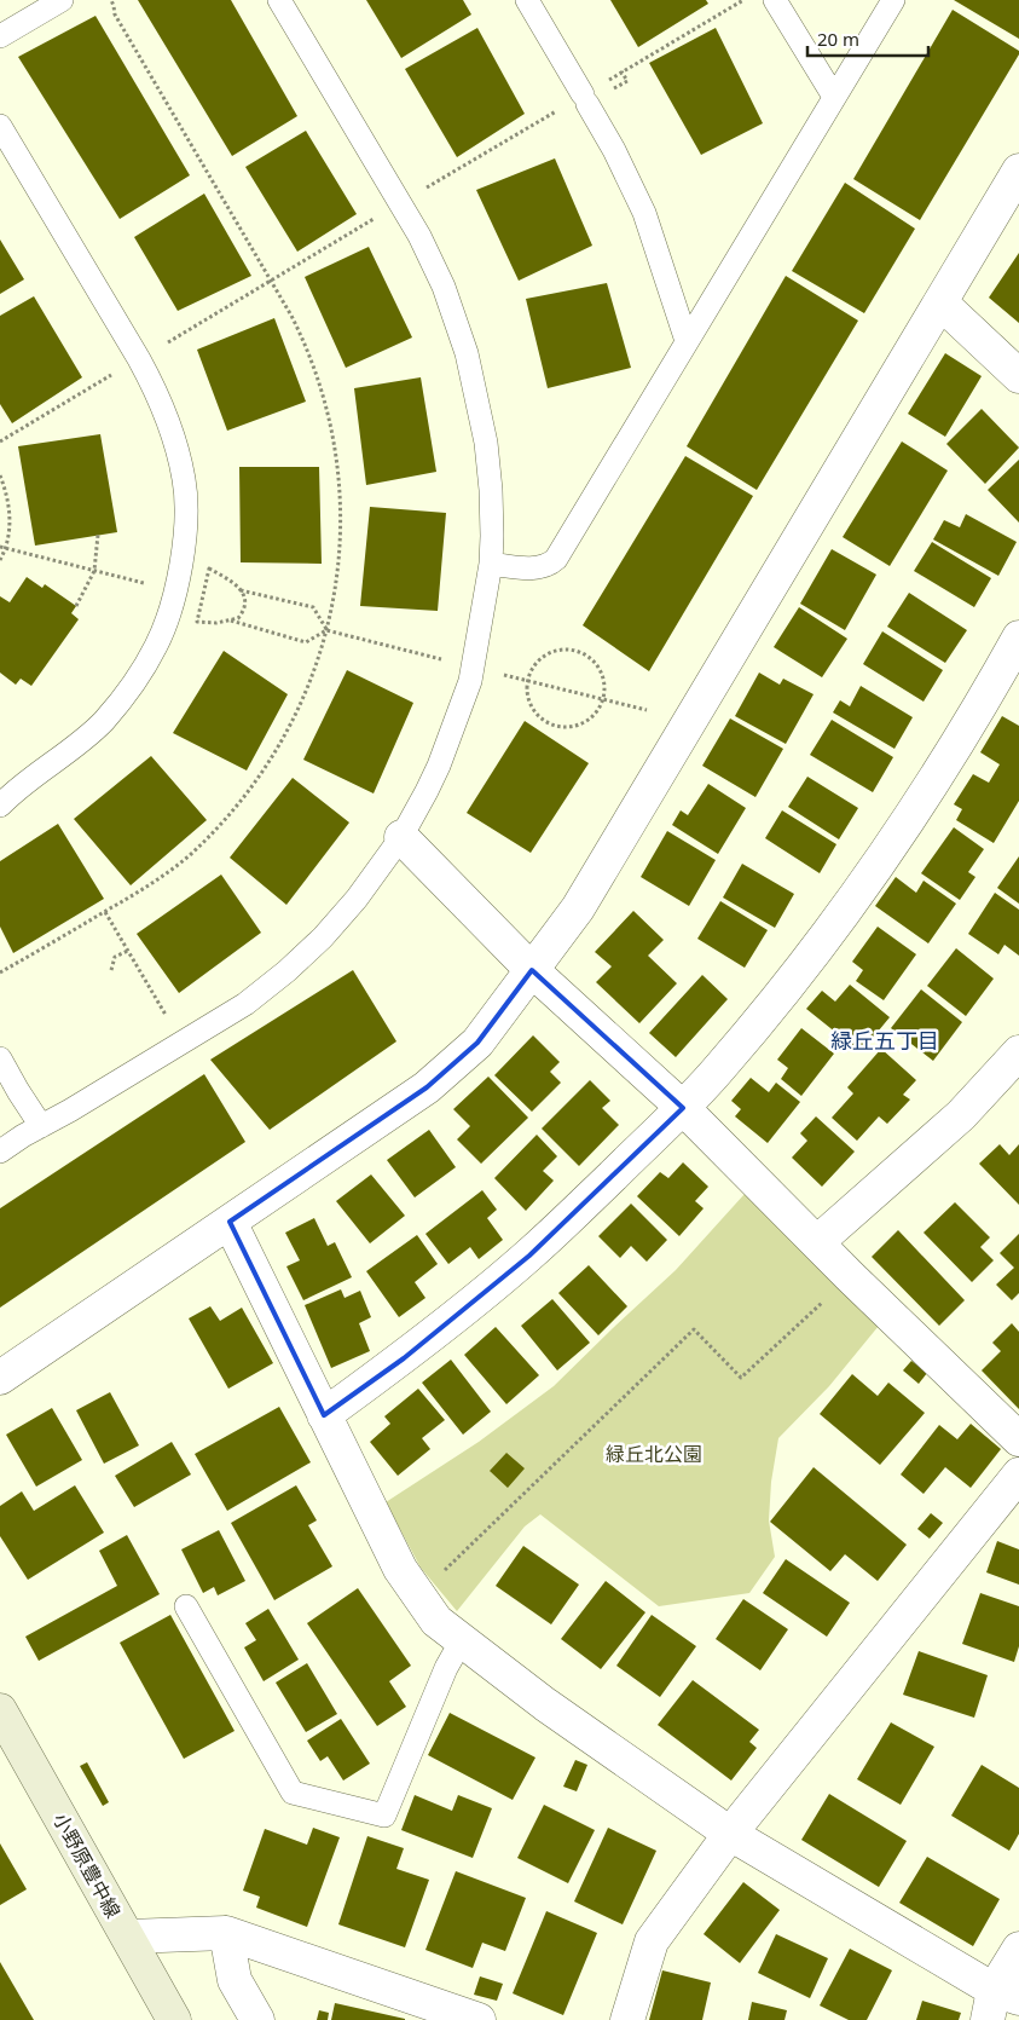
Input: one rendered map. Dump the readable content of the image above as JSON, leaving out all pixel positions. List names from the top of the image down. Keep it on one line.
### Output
{"streets":{"street":["小野原豊中線"]},"districts":["緑丘五丁目"],"parks":["緑丘北公園"],"scale_bar":"20 m"}
